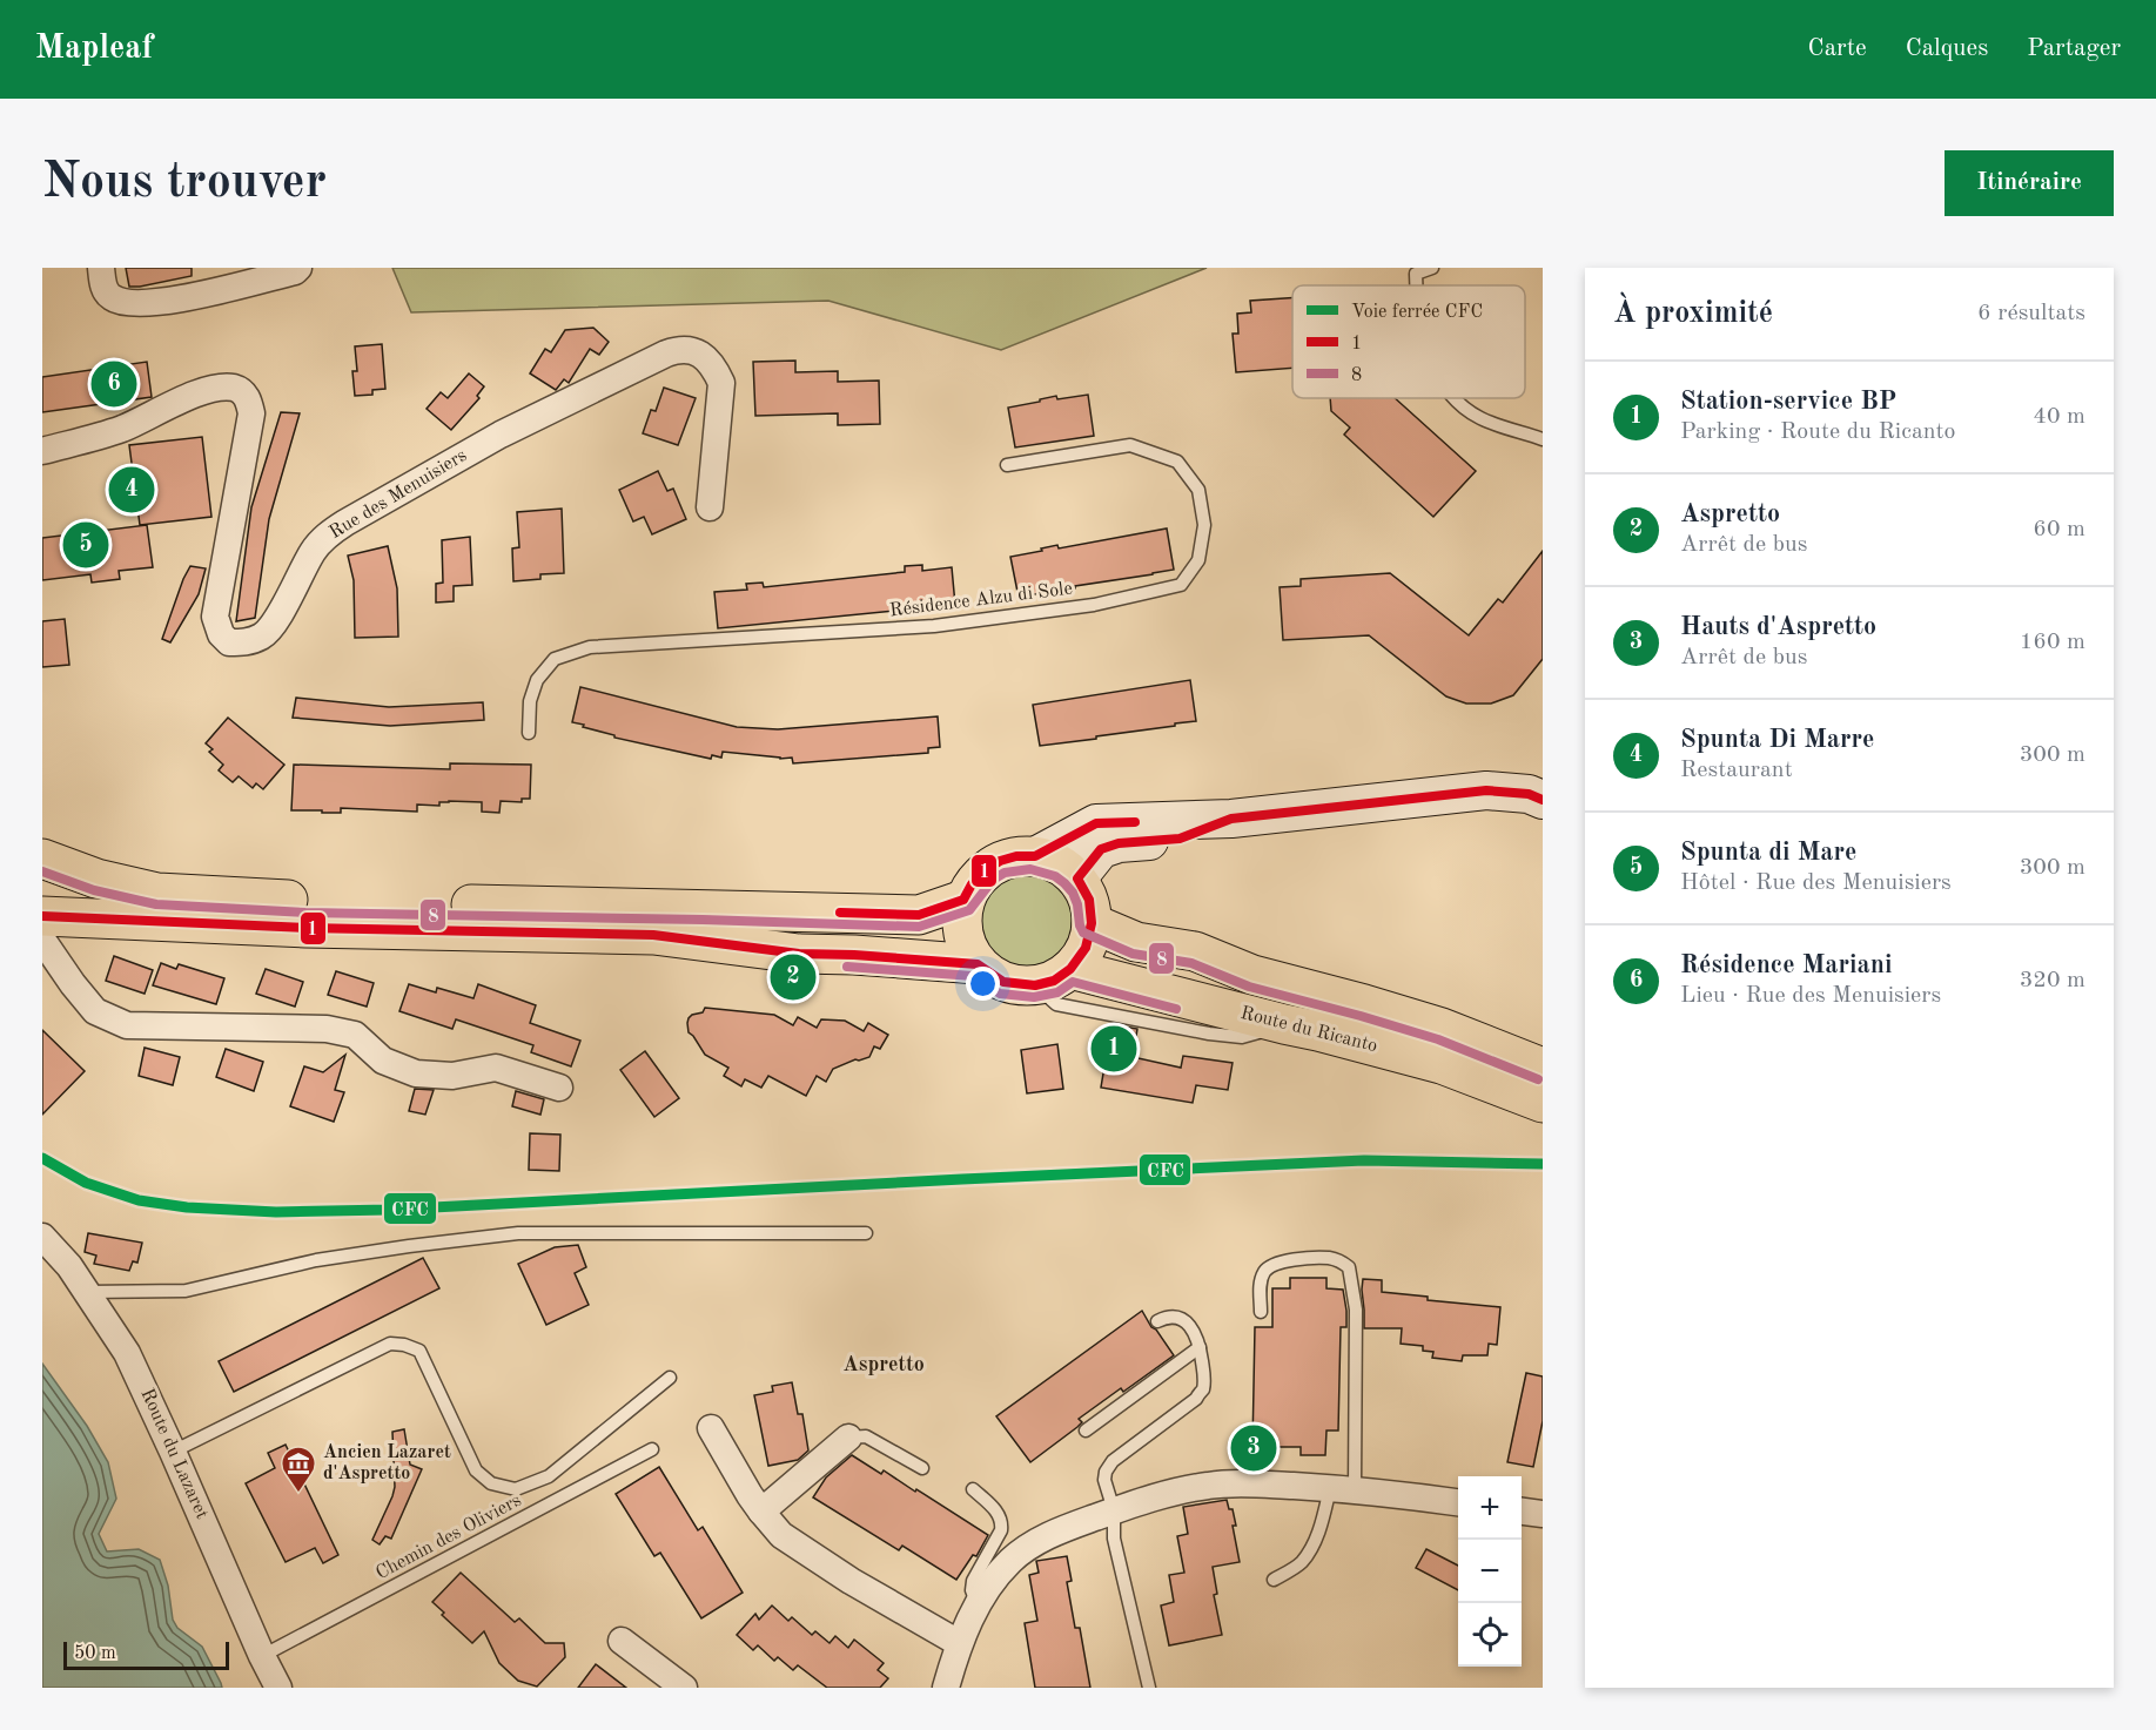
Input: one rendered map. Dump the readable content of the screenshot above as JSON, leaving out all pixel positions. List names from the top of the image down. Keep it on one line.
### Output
{"streets":{"main road":["Route du Ricanto"],"street":["Rue des Menuisiers","Route du Lazaret"],"lane":["Résidence Alzu di Sole","Chemin des Oliviers"]},"crossings":[["Route du Lazaret","Chemin des Oliviers"]],"districts":["Aspretto"],"places":{"museum":["Ancien Lazaret d'Aspretto"]},"lines":["transit line 1","transit line 8","rail line CFC"],"legend":["Voie ferrée CFC","1","8"],"scale_bar":"50 m","page":{"header":"Mapleaf","nav":["Carte","Calques","Partager"],"buttons":"Itinéraire","title":"Nous trouver","heading":["À proximité","6 résultats"],"pins":["6","4","5","2","1","3"],"list":[{"mark":"1","name":"Station-service BP","note":"Parking · Route du Ricanto","value":"40 m"},{"mark":"2","name":"Aspretto","note":"Arrêt de bus","value":"60 m"},{"mark":"3","name":"Hauts d'Aspretto","note":"Arrêt de bus","value":"160 m"},{"mark":"4","name":"Spunta Di Marre","note":"Restaurant","value":"300 m"},{"mark":"5","name":"Spunta di Mare","note":"Hôtel · Rue des Menuisiers","value":"300 m"},{"mark":"6","name":"Résidence Mariani","note":"Lieu · Rue des Menuisiers","value":"320 m"}],"map_buttons":["+","−"],"scale":"50 m"}}
